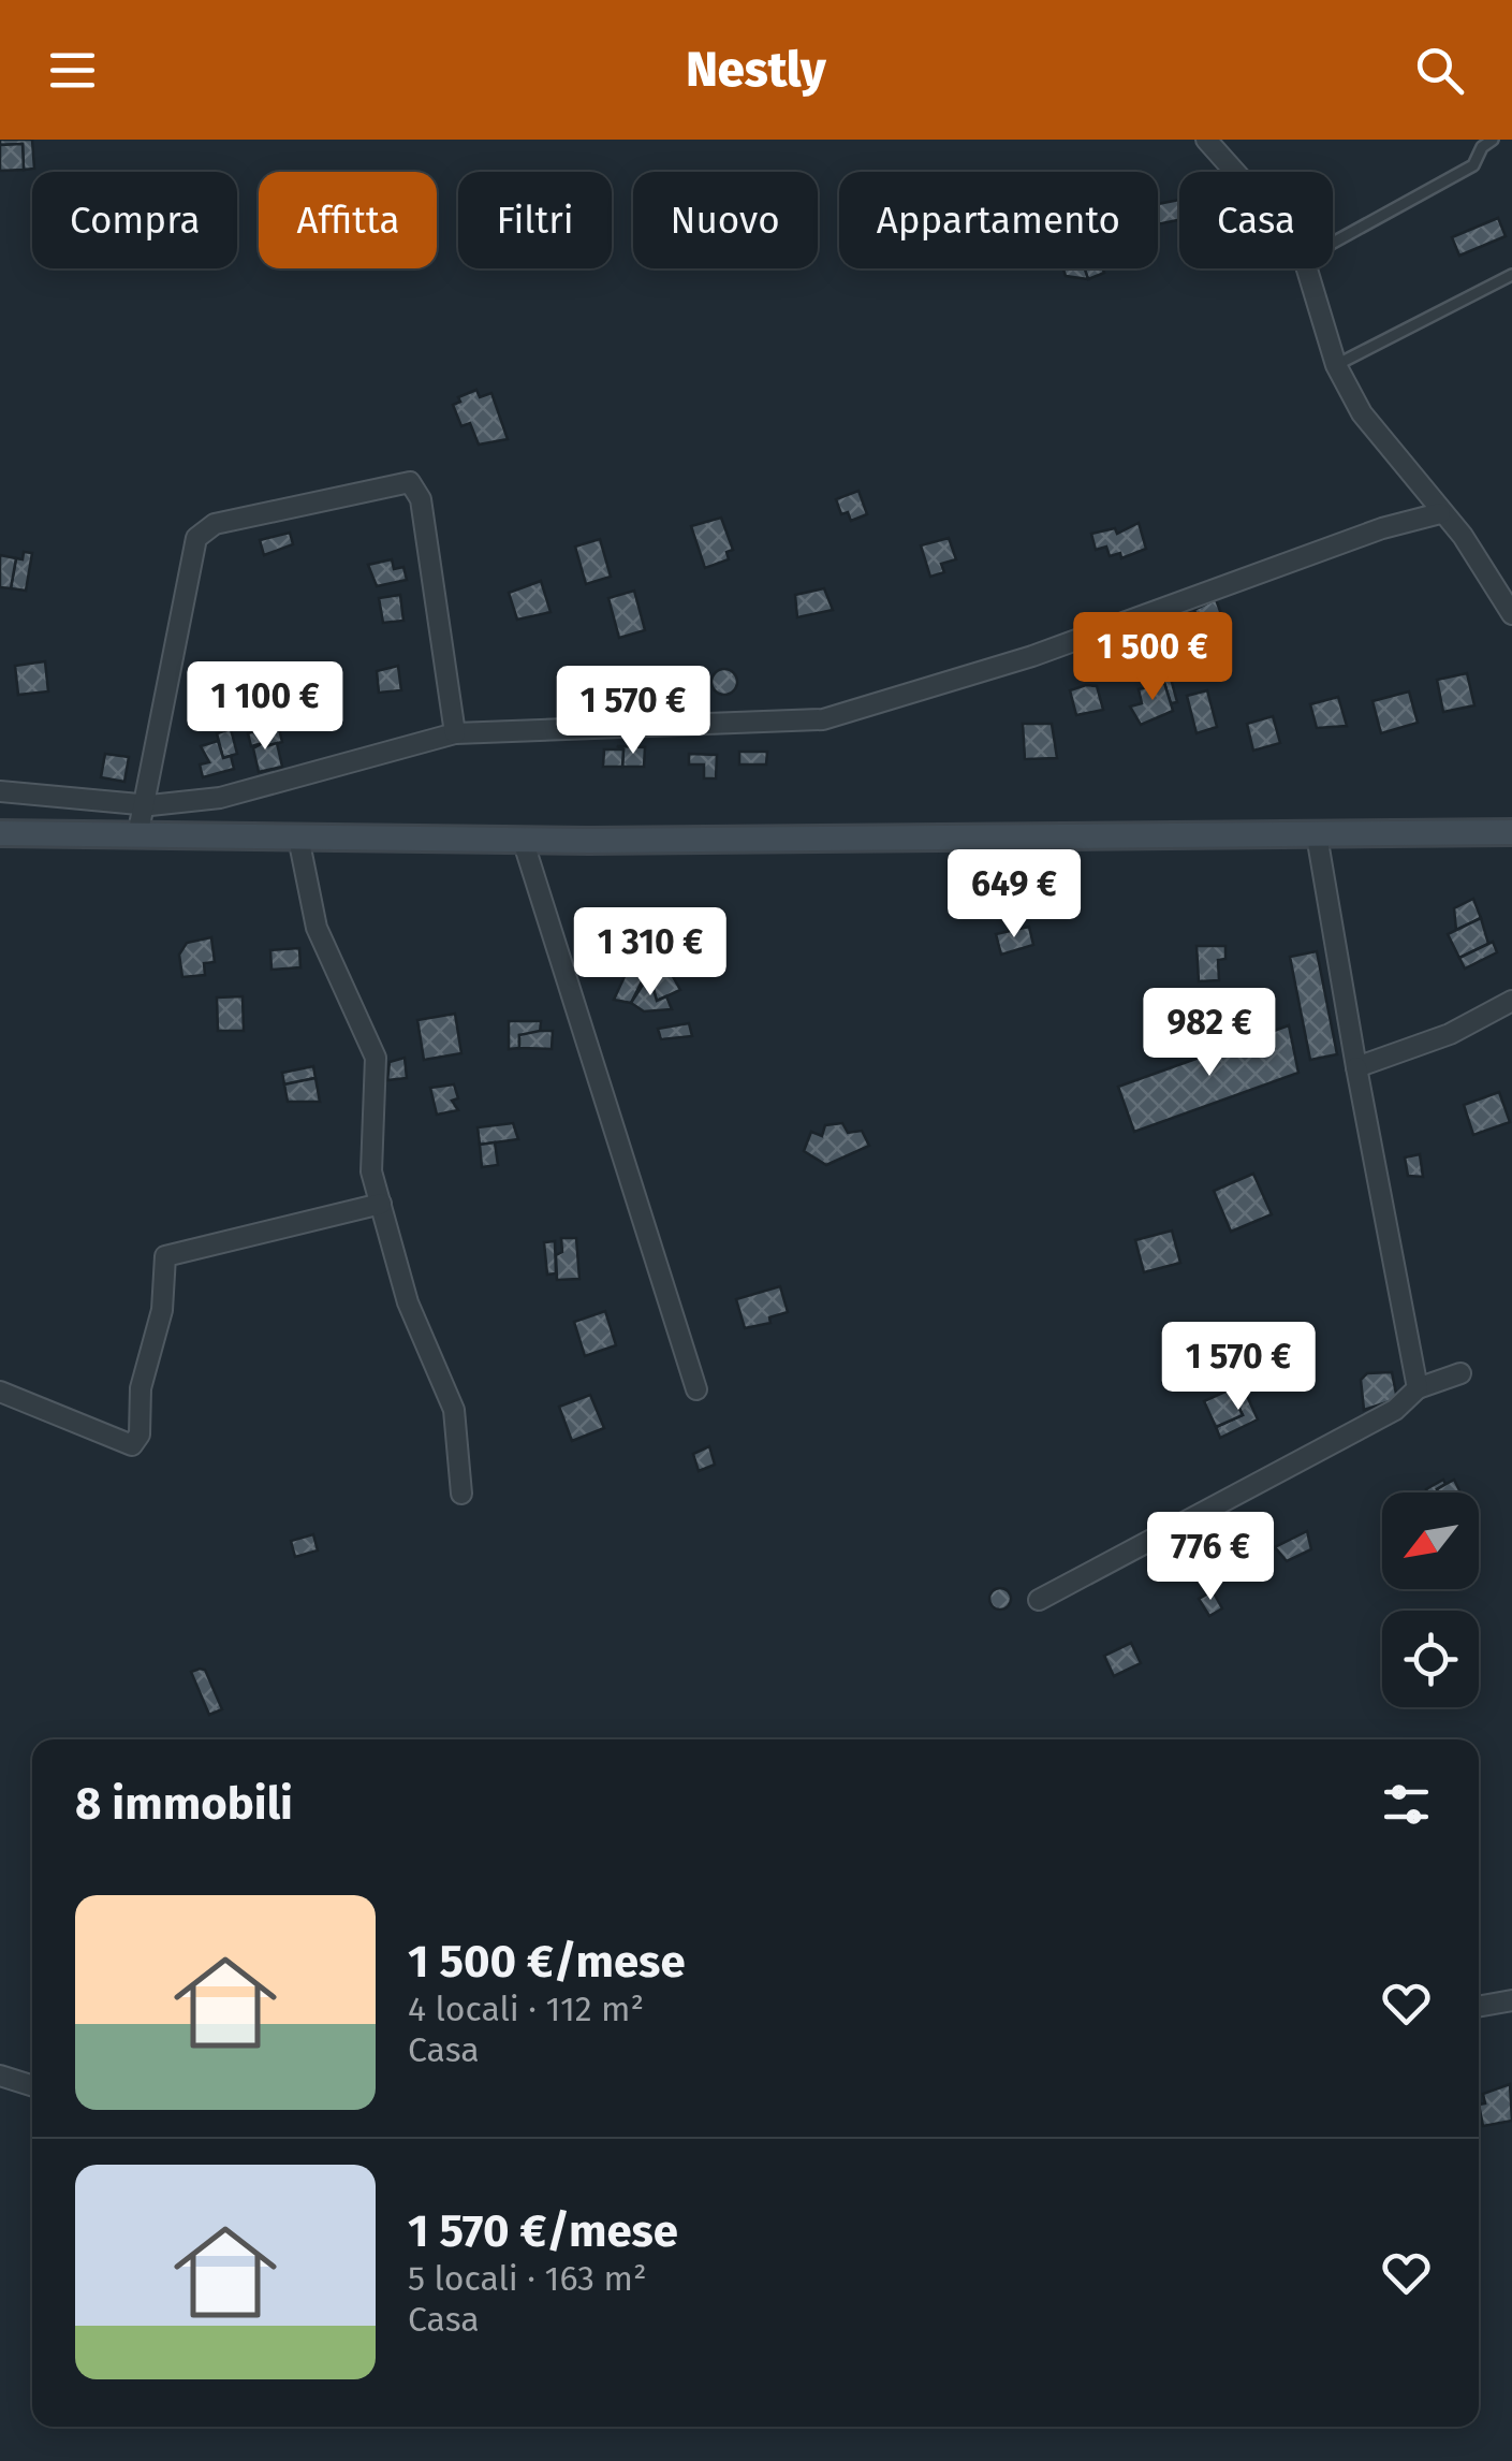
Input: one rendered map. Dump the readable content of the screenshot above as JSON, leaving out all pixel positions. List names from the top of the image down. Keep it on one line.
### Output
{"north":"bottom left","page":{"header":"Nestly","chip":["Compra","Affitta","Filtri","Nuovo","Appartamento","Casa"],"price":["1 500 €","1 100 €","1 570 €","649 €","1 310 €","982 €","1 570 €","776 €"],"heading":"8 immobili","list":[{"name":"1 500 €/mese","note":"4 locali · 112 m² · Casa"},{"name":"1 570 €/mese","note":"5 locali · 163 m² · Casa"}]}}
